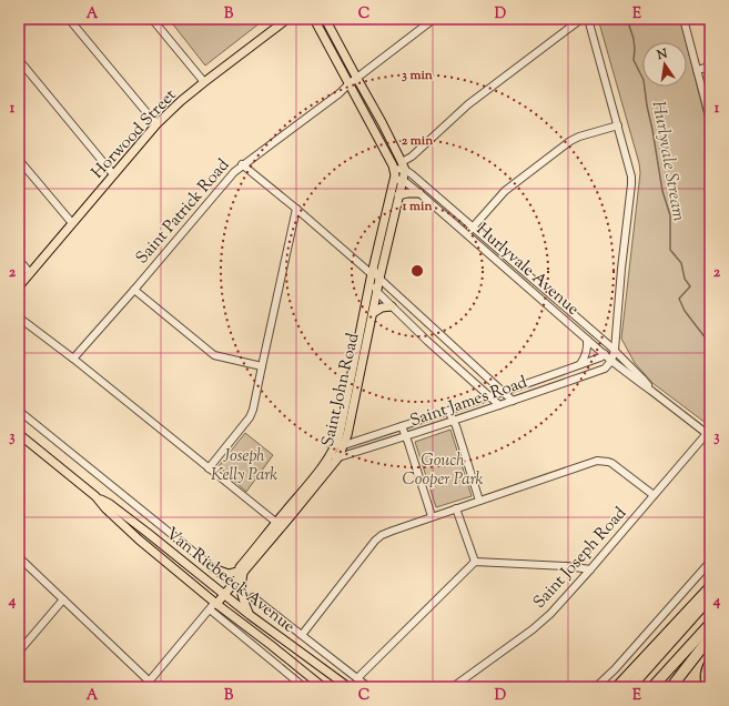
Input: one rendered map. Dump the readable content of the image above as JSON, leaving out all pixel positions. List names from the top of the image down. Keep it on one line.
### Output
{"streets":{"main road":["Horwood Street","Hurlyvale Avenue","Saint John Road","Van Riebeeck Avenue"],"street":["Saint Patrick Road","Saint James Road","Saint Joseph Road"]},"crossings":[["Saint Patrick Road","Hurlyvale Avenue"],["Hurlyvale Avenue","Saint John Road"],["Hurlyvale Avenue","Saint James Road"],["Hurlyvale Avenue","Saint Joseph Road"],["Saint John Road","Saint James Road"],["Saint John Road","Van Riebeeck Avenue"]],"water":["Hurlyvale Stream"],"parks":["Joseph Kelly Park","Gouch Cooper Park"],"north":"top","grid":{"columns":["A","B","C","D","E"],"rows":["1","2","3","4"]},"rings":["3 min","2 min","1 min"]}
